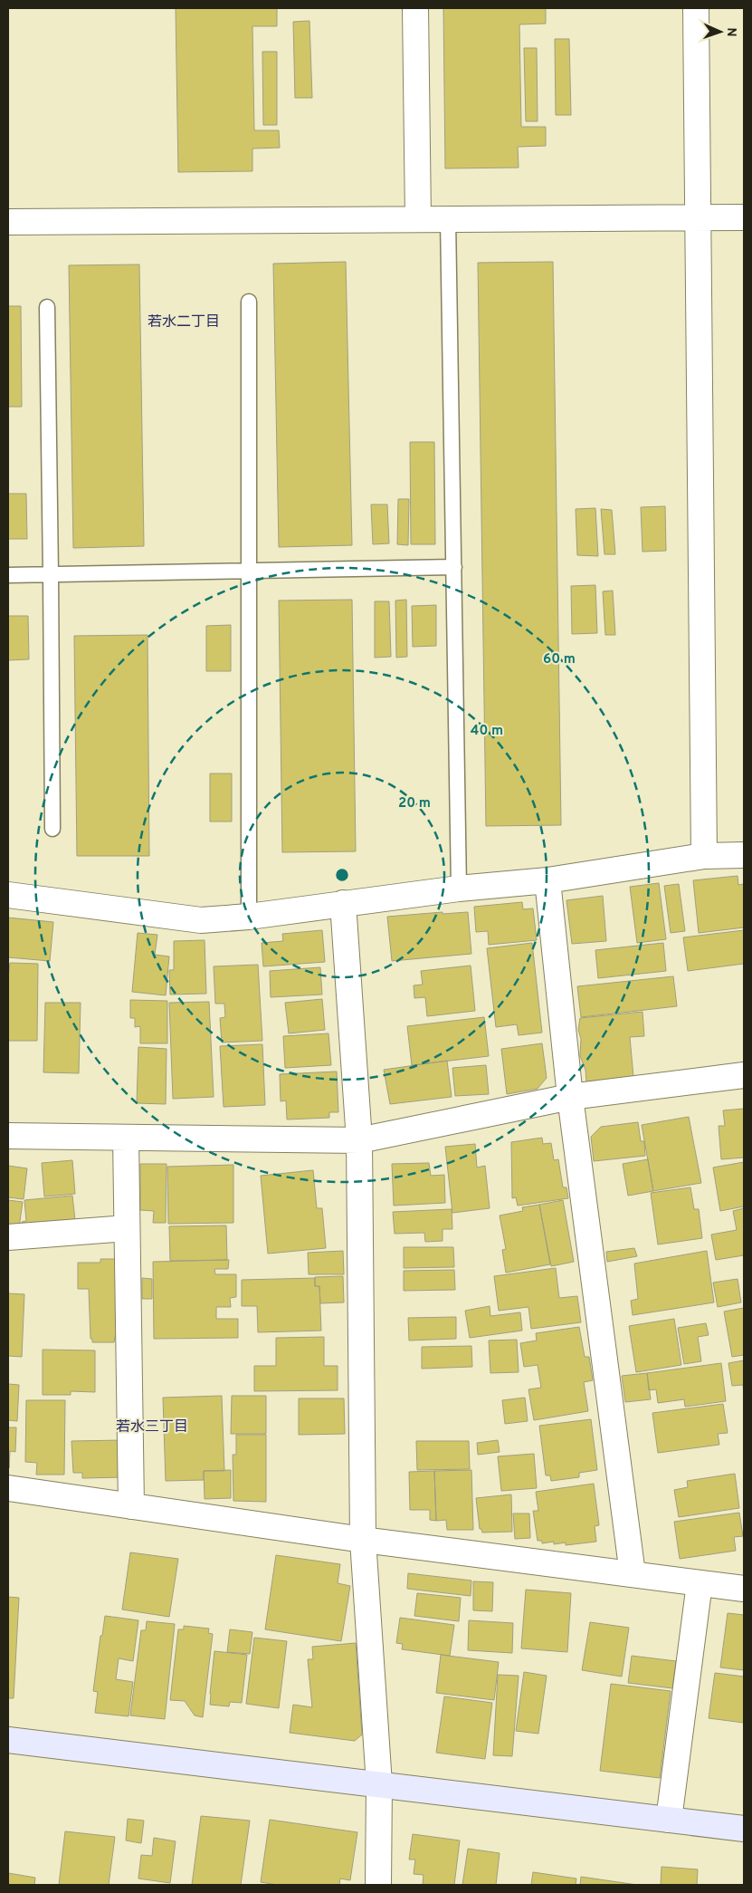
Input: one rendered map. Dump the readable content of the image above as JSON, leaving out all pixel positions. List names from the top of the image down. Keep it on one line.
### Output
{"districts":["若水二丁目","若水三丁目"],"north":"right","rings":["60 m","40 m","20 m"]}
